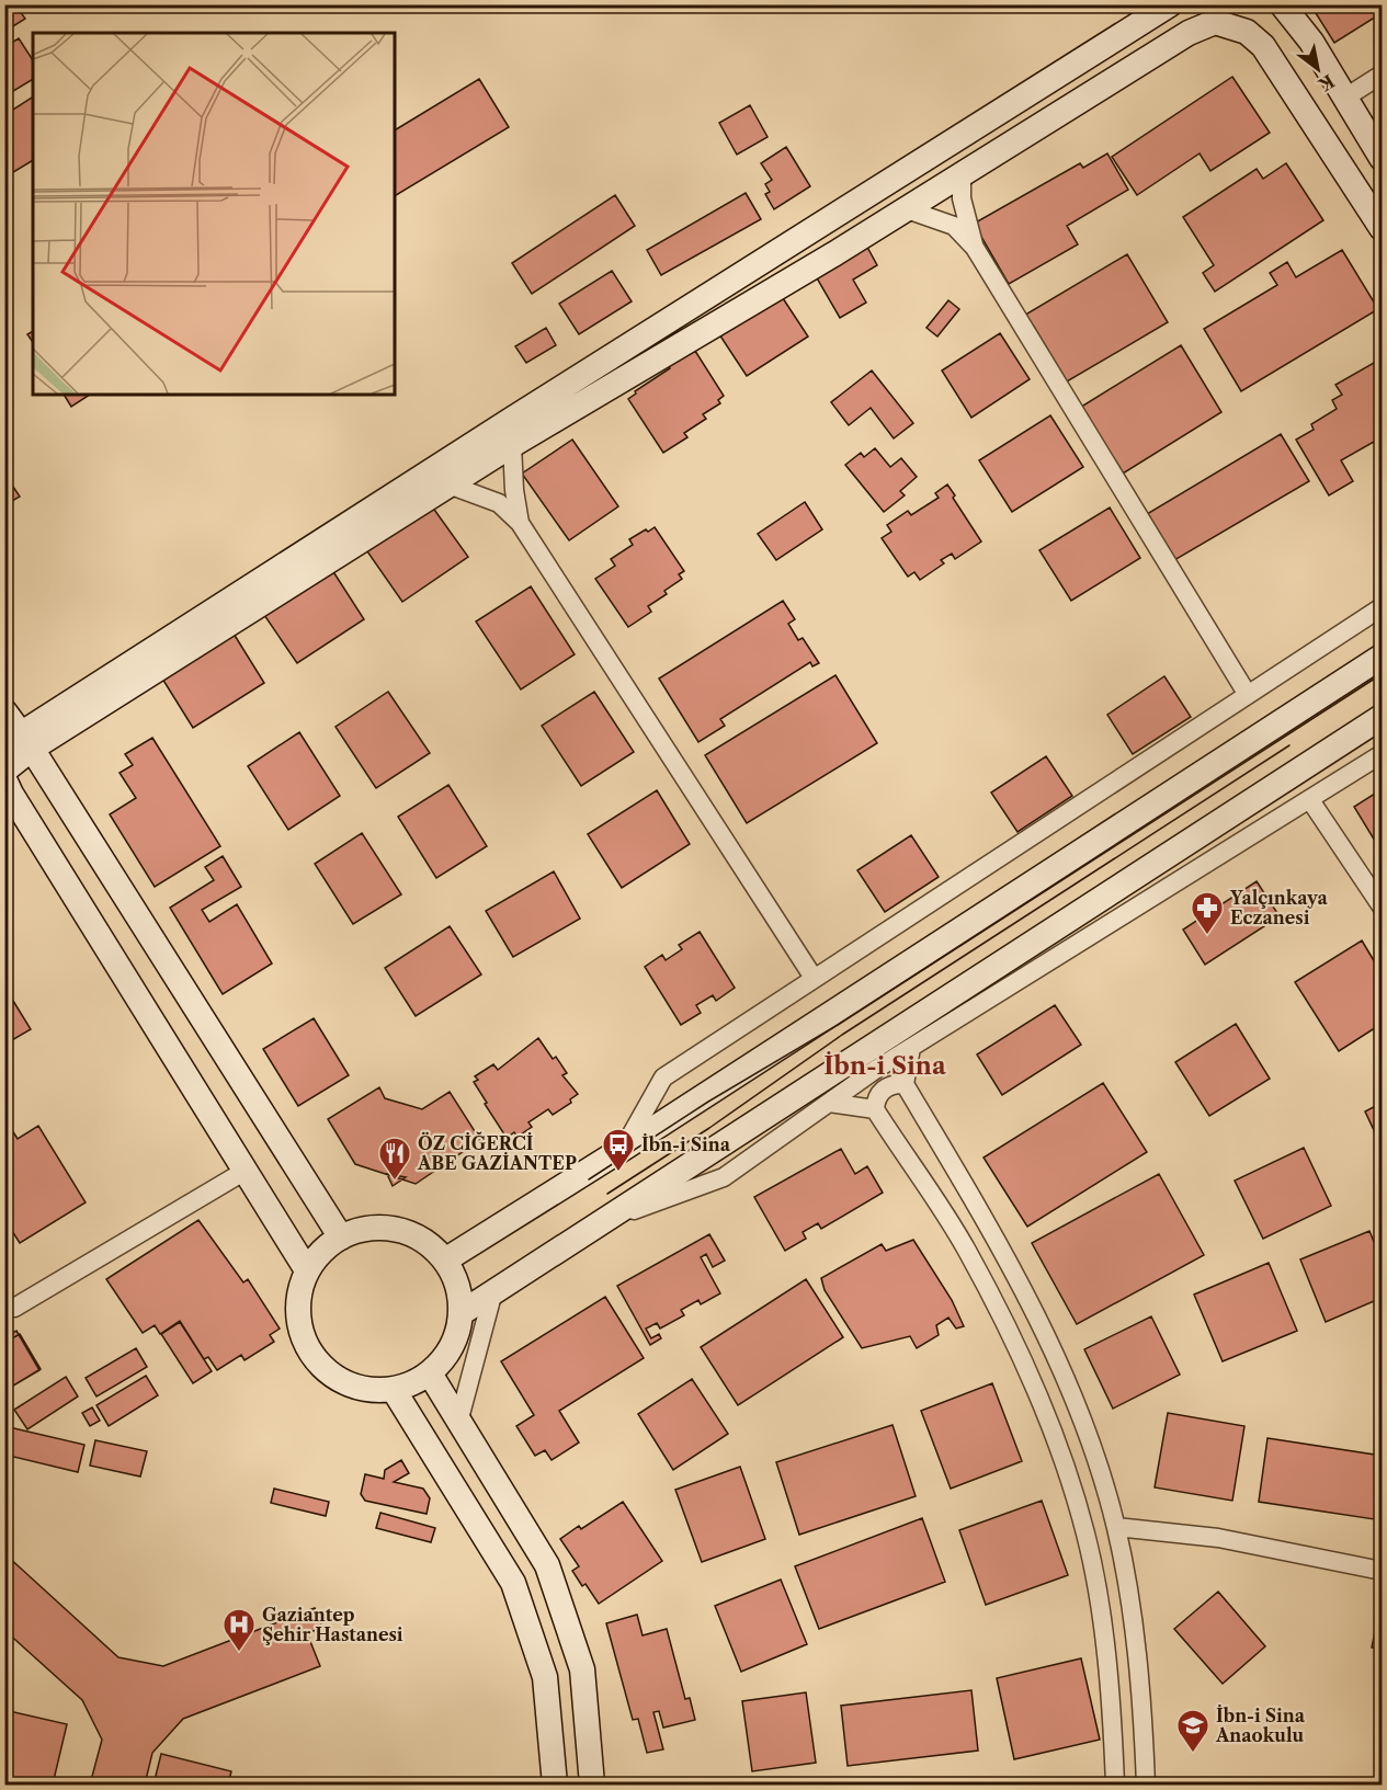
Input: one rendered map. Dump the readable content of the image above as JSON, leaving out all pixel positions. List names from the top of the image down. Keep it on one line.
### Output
{"districts":["İbn-i Sina"],"places":{"pharmacy":["Yalçınkaya Eczanesi"],"bus stop":["İbn-i Sina"],"restaurant":["ÖZ CİĞERCİ ABE GAZİANTEP"],"hospital":["Gaziantep Şehir Hastanesi"],"school or university":["İbn-i Sina Anaokulu"]},"north":"bottom right"}
